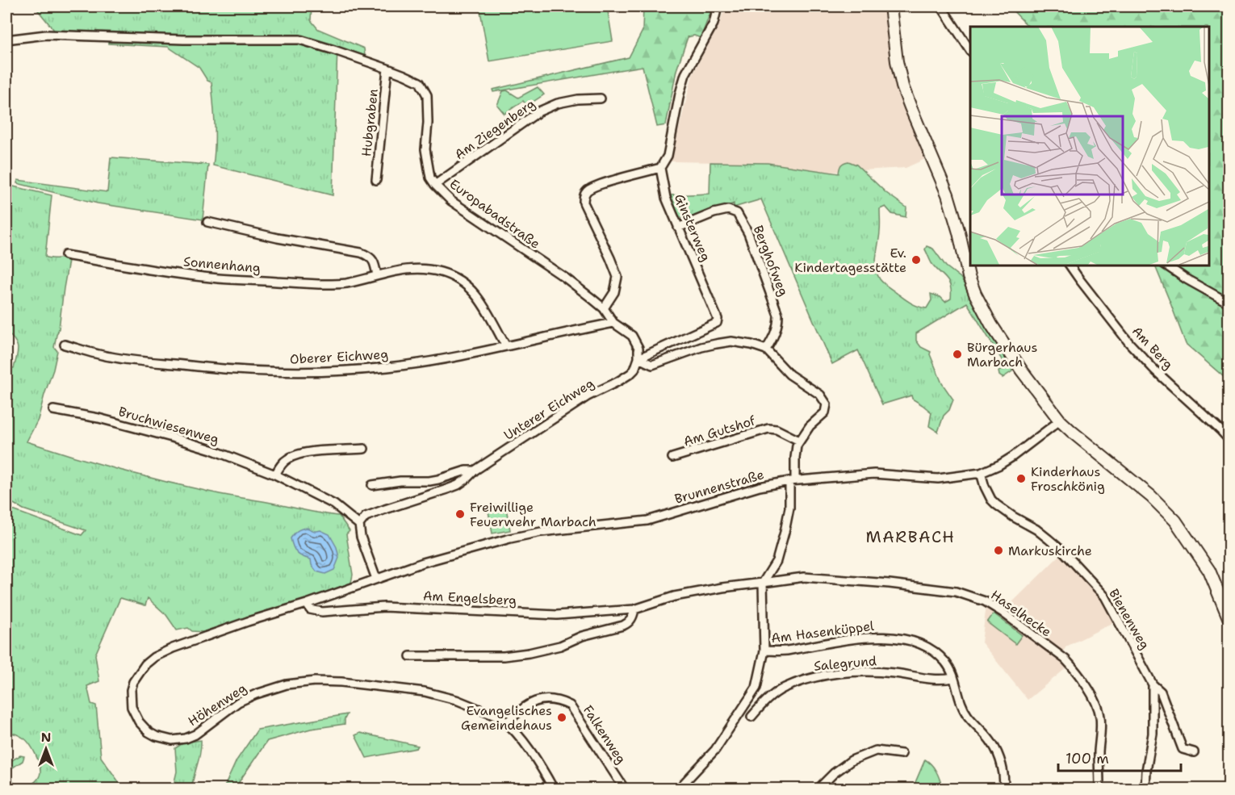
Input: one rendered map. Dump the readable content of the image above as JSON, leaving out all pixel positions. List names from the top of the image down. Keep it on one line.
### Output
{"streets":{"street":["Hubgraben","Am Ziegenberg","Europabadstraße","Ginsterweg","Berghofweg","Sonnenhang","Am Berg","Oberer Eichweg","Unterer Eichweg","Bruchwiesenweg","Am Gutshof","Brunnenstraße","Am Engelsberg","Haselhecke","Bienenweg","Am Hasenküppel","Salegrund","Höhenweg","Falkenweg"]},"crossings":[["Hubgraben","Europabadstraße"],["Am Ziegenberg","Europabadstraße"],["Europabadstraße","Oberer Eichweg"],["Ginsterweg","Berghofweg"],["Ginsterweg","Unterer Eichweg"],["Sonnenhang","Oberer Eichweg"],["Unterer Eichweg","Bruchwiesenweg"],["Brunnenstraße","Bienenweg"],["Brunnenstraße","Höhenweg"],["Am Engelsberg","Haselhecke"],["Am Engelsberg","Am Hasenküppel"],["Am Engelsberg","Höhenweg"],["Haselhecke","Am Hasenküppel"],["Am Hasenküppel","Salegrund"],["Höhenweg","Falkenweg"]],"districts":["MARBACH"],"places":["Ev. Kindertagesstätte","Bürgerhaus Marbach","Kinderhaus Froschkönig","Freiwillige Feuerwehr Marbach","Markuskirche","Evangelisches Gemeindehaus"],"scale_bar":"100 m","north":"top"}
